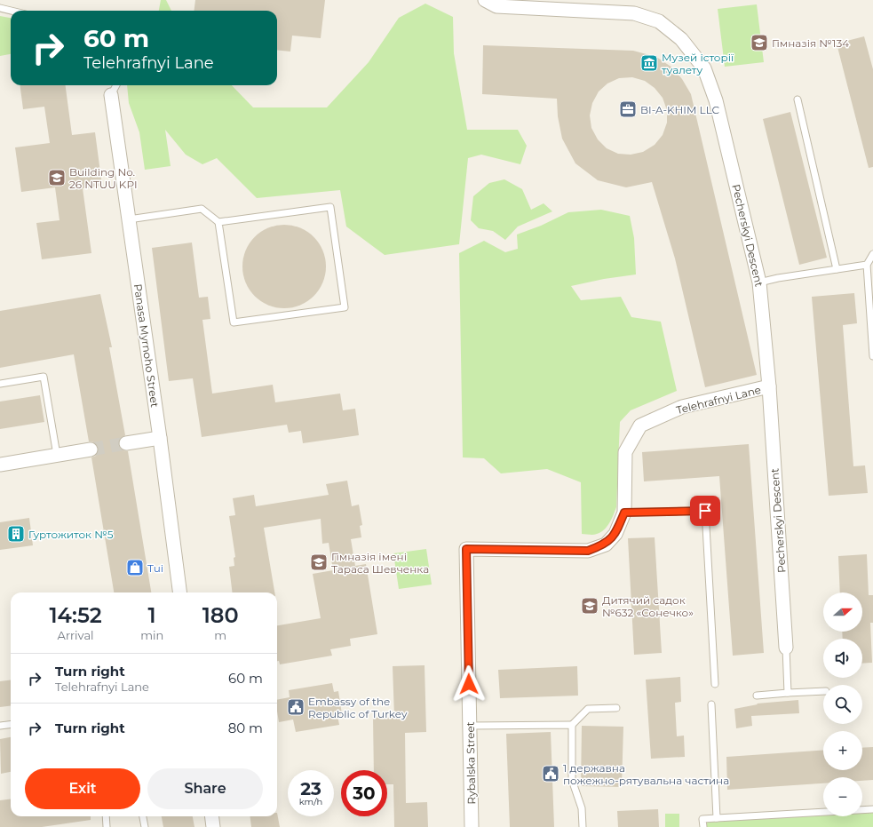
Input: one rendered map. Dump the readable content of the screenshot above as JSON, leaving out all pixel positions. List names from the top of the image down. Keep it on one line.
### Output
{"streets":{"street":["Pecherskyi Descent","Panasa Myrnoho Street","Telehrafnyi Lane","Rybalska Street"]},"crossings":[["Pecherskyi Descent","Telehrafnyi Lane"],["Telehrafnyi Lane","Rybalska Street"]],"places":{"school or university":["Гімназія №134","Building No. 26 NTUU KPI","Гімназія імені Тараса Шевченка","Дитячий садок №632 «Сонечко»"],"museum":["Музей історії туалету"],"office":["BI-A-KHIM LLC"],"building":["Гуртожиток №5"],"shop":["Tui"],"public building":["Embassy of the Republic of Turkey","1 державна пожежно-рятувальна частина"]},"north":"right","page":{"turn":["60 m","Telehrafnyi Lane"],"map_buttons":["+","−"],"eta":["14:52","Arrival","1","min","180","m"],"list":[{"name":"Turn right","note":"Telehrafnyi Lane","value":"60 m"},{"name":"Turn right","value":"80 m"}],"buttons":["Exit","Share"],"speed":"23 km/h","limit":"30"}}
